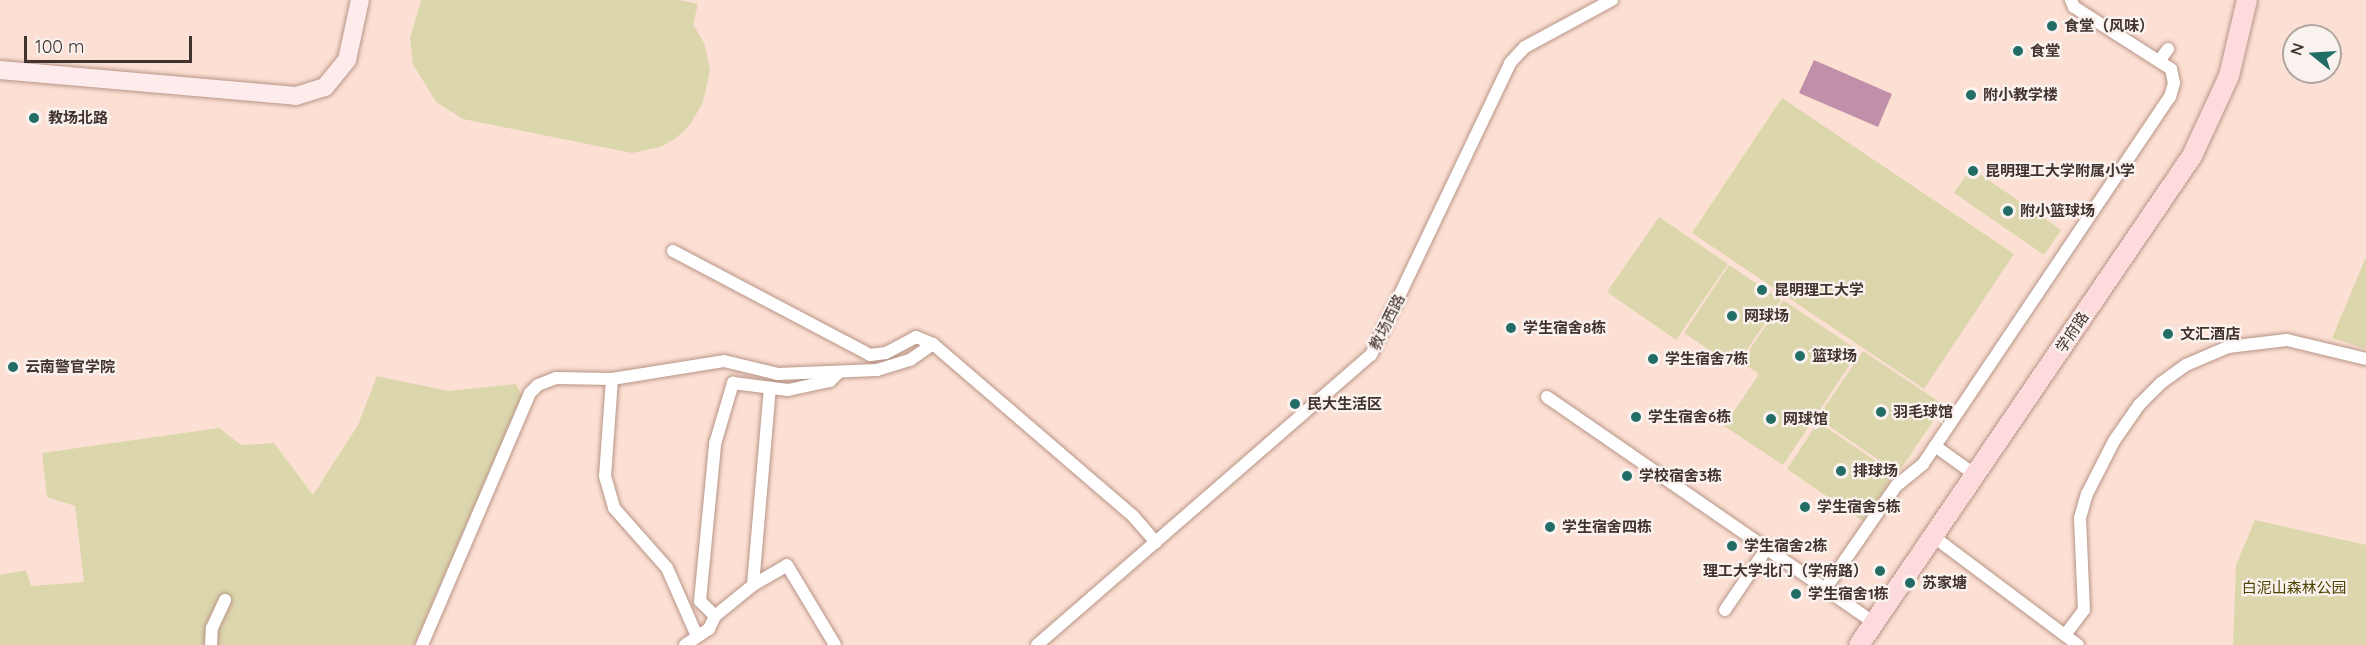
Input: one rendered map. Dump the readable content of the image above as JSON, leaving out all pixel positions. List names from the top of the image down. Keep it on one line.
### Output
{"streets":{"main road":["学府路"],"street":["教场西路"]},"parks":["白泥山森林公园"],"places":["食堂（风味）","食堂","附小教学楼","教场北路","昆明理工大学附属小学","附小篮球场","昆明理工大学","网球场","学生宿舍8栋","文汇酒店","篮球场","学生宿舍7栋","云南警官学院","民大生活区","羽毛球馆","学生宿舍6栋","网球馆","排球场","学校宿舍3栋","学生宿舍5栋","学生宿舍四栋","学生宿舍2栋","理工大学北门（学府路）","苏家塘","学生宿舍1栋"],"scale_bar":"100 m","north":"left"}
